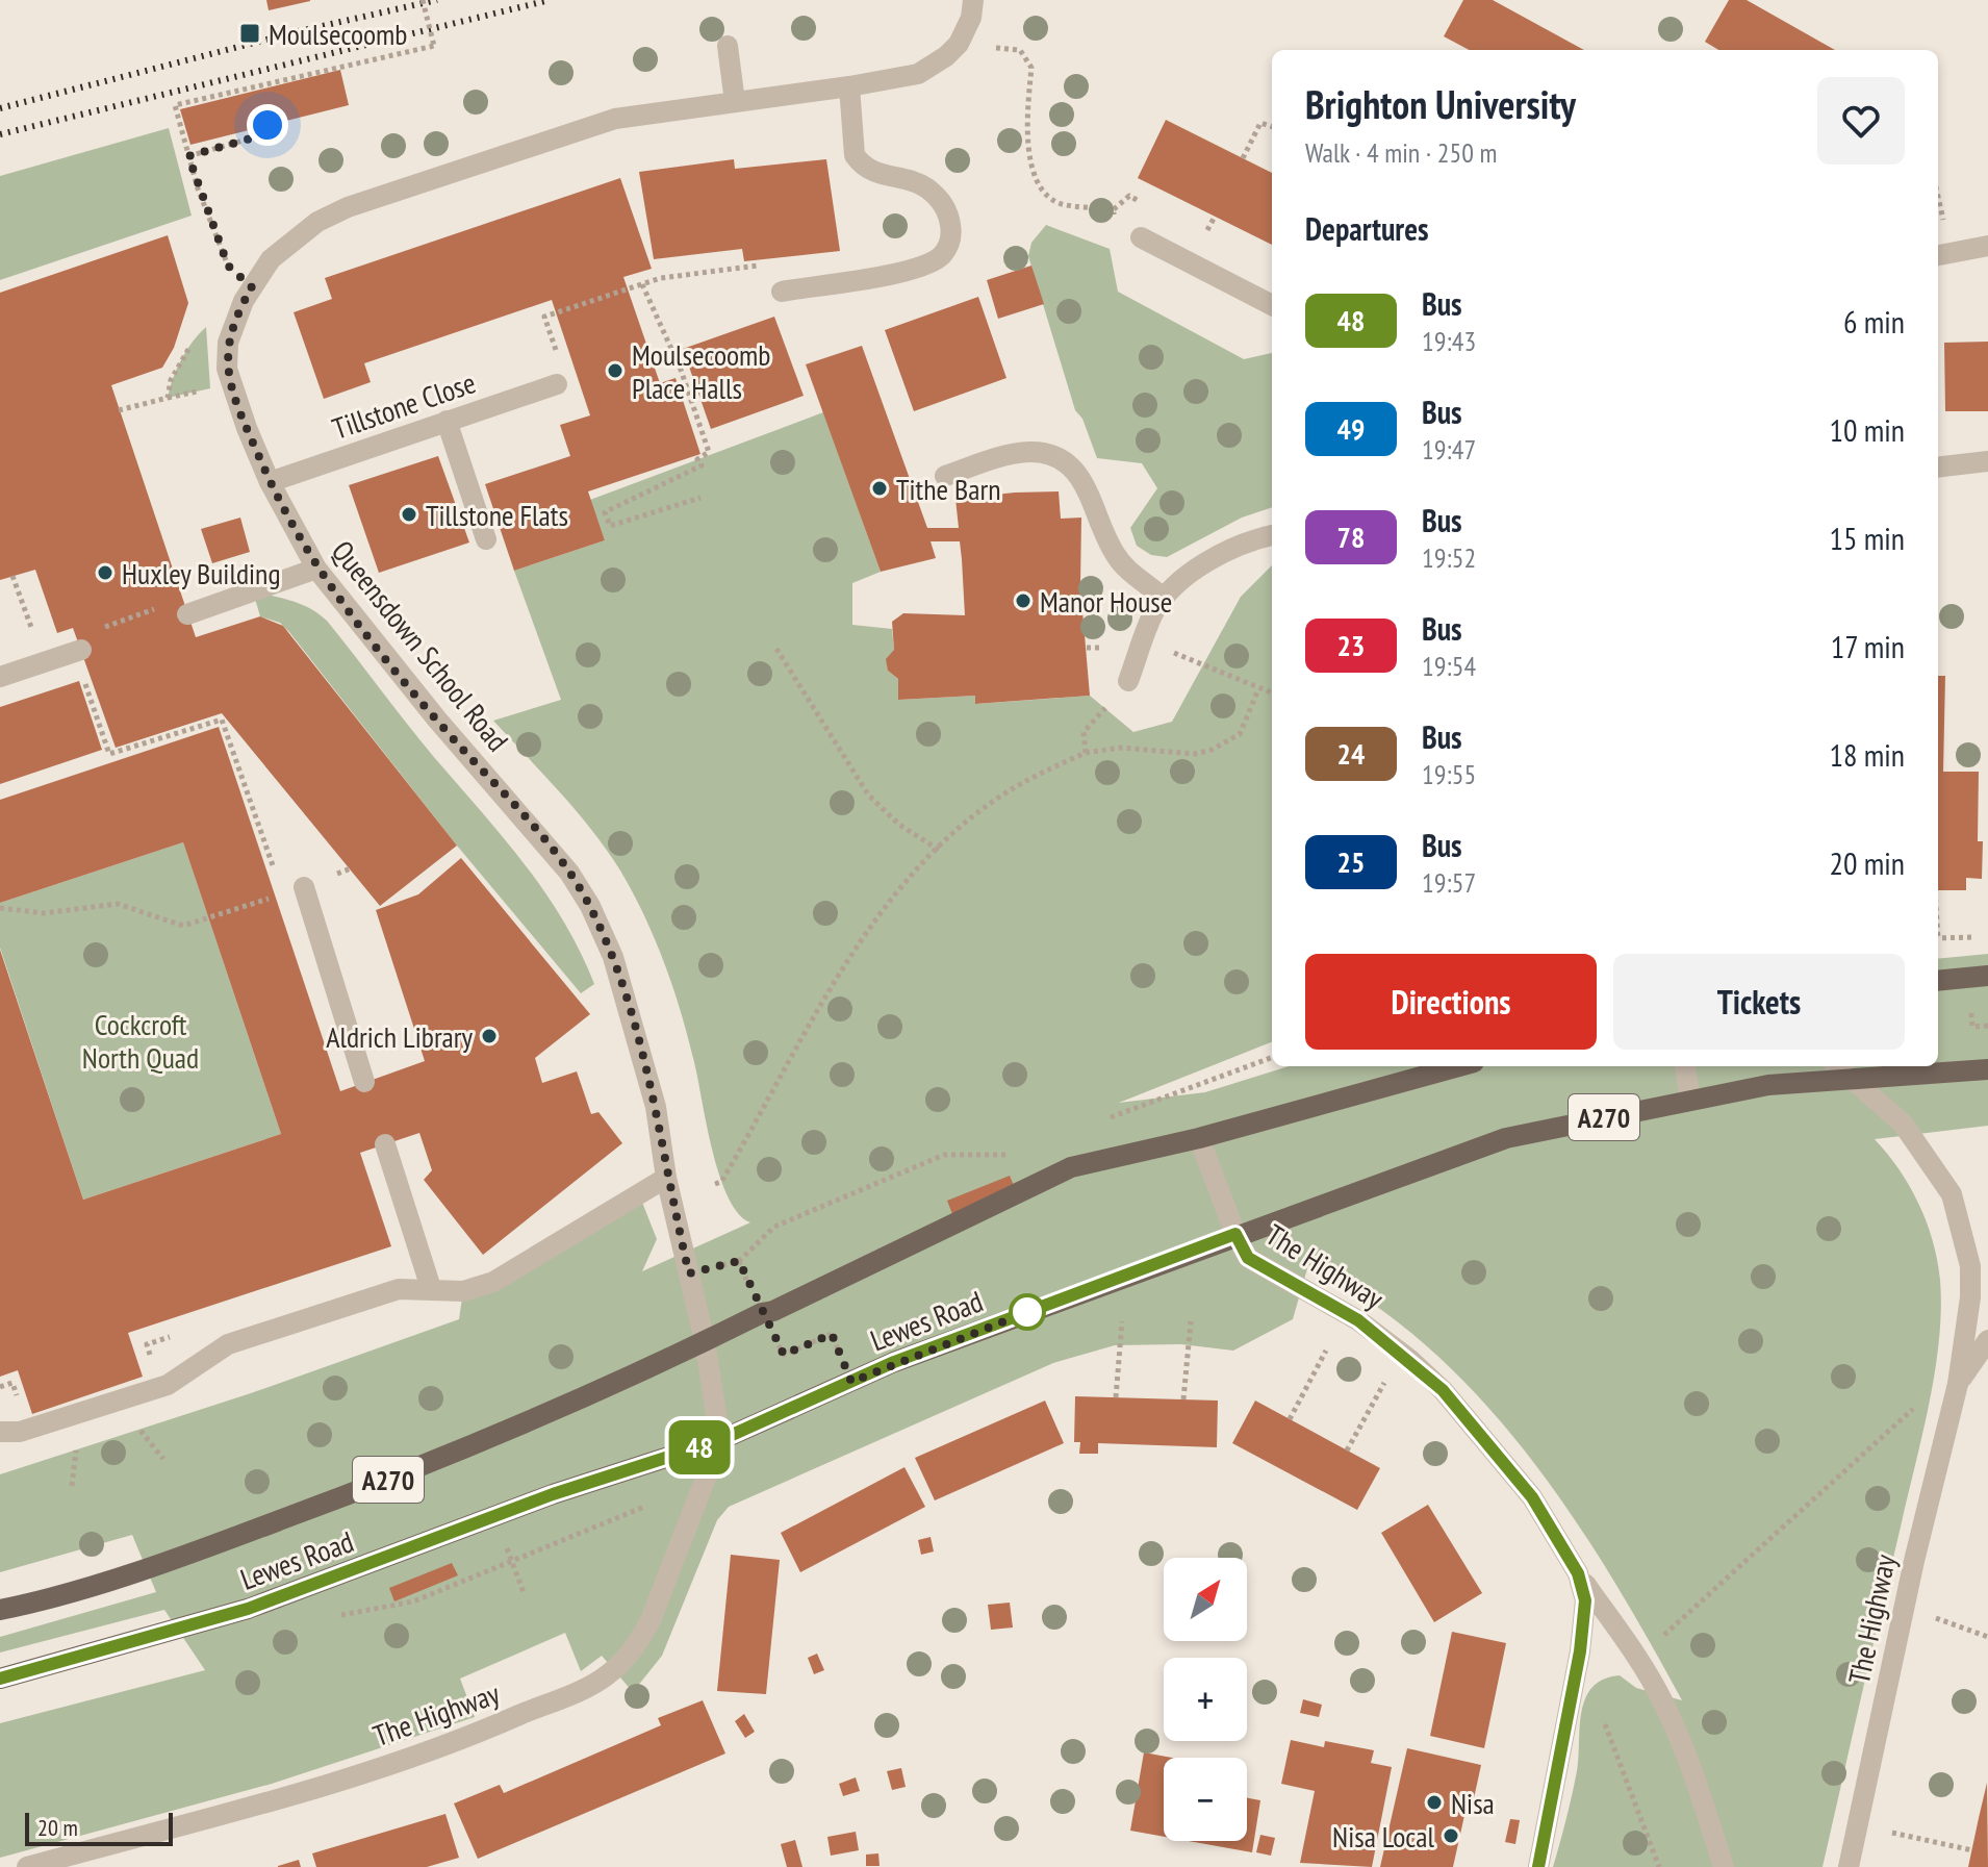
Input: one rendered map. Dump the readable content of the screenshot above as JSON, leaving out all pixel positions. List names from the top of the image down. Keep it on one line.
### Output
{"streets":{"main road":["A270","Lewes Road"],"street":["Tillstone Close","Queensdown School Road","The Highway"]},"crossings":[["Tillstone Close","Queensdown School Road"],["Queensdown School Road","The Highway"],["Queensdown School Road","Lewes Road"],["The Highway","Lewes Road"]],"parks":["Cockcroft North Quad"],"places":{"transit":["Moulsecoomb"],"other":["Moulsecoomb Place Halls","Tithe Barn","Tillstone Flats","Huxley Building","Manor House","Aldrich Library","Nisa","Nisa Local"]},"lines":["bus line 48"],"scale_bar":"20 m","north":"top right","page":{"on_map":"48","heading":[["Brighton University","Walk · 4 min · 250 m"],"Departures"],"list":[{"mark":"48","name":"Bus","note":"19:43","value":"6 min"},{"mark":"49","name":"Bus","note":"19:47","value":"10 min"},{"mark":"78","name":"Bus","note":"19:52","value":"15 min"},{"mark":"23","name":"Bus","note":"19:54","value":"17 min"},{"mark":"24","name":"Bus","note":"19:55","value":"18 min"},{"mark":"25","name":"Bus","note":"19:57","value":"20 min"}],"buttons":["Directions","Tickets"],"map_buttons":["+","−"],"scale":"20 m"}}
